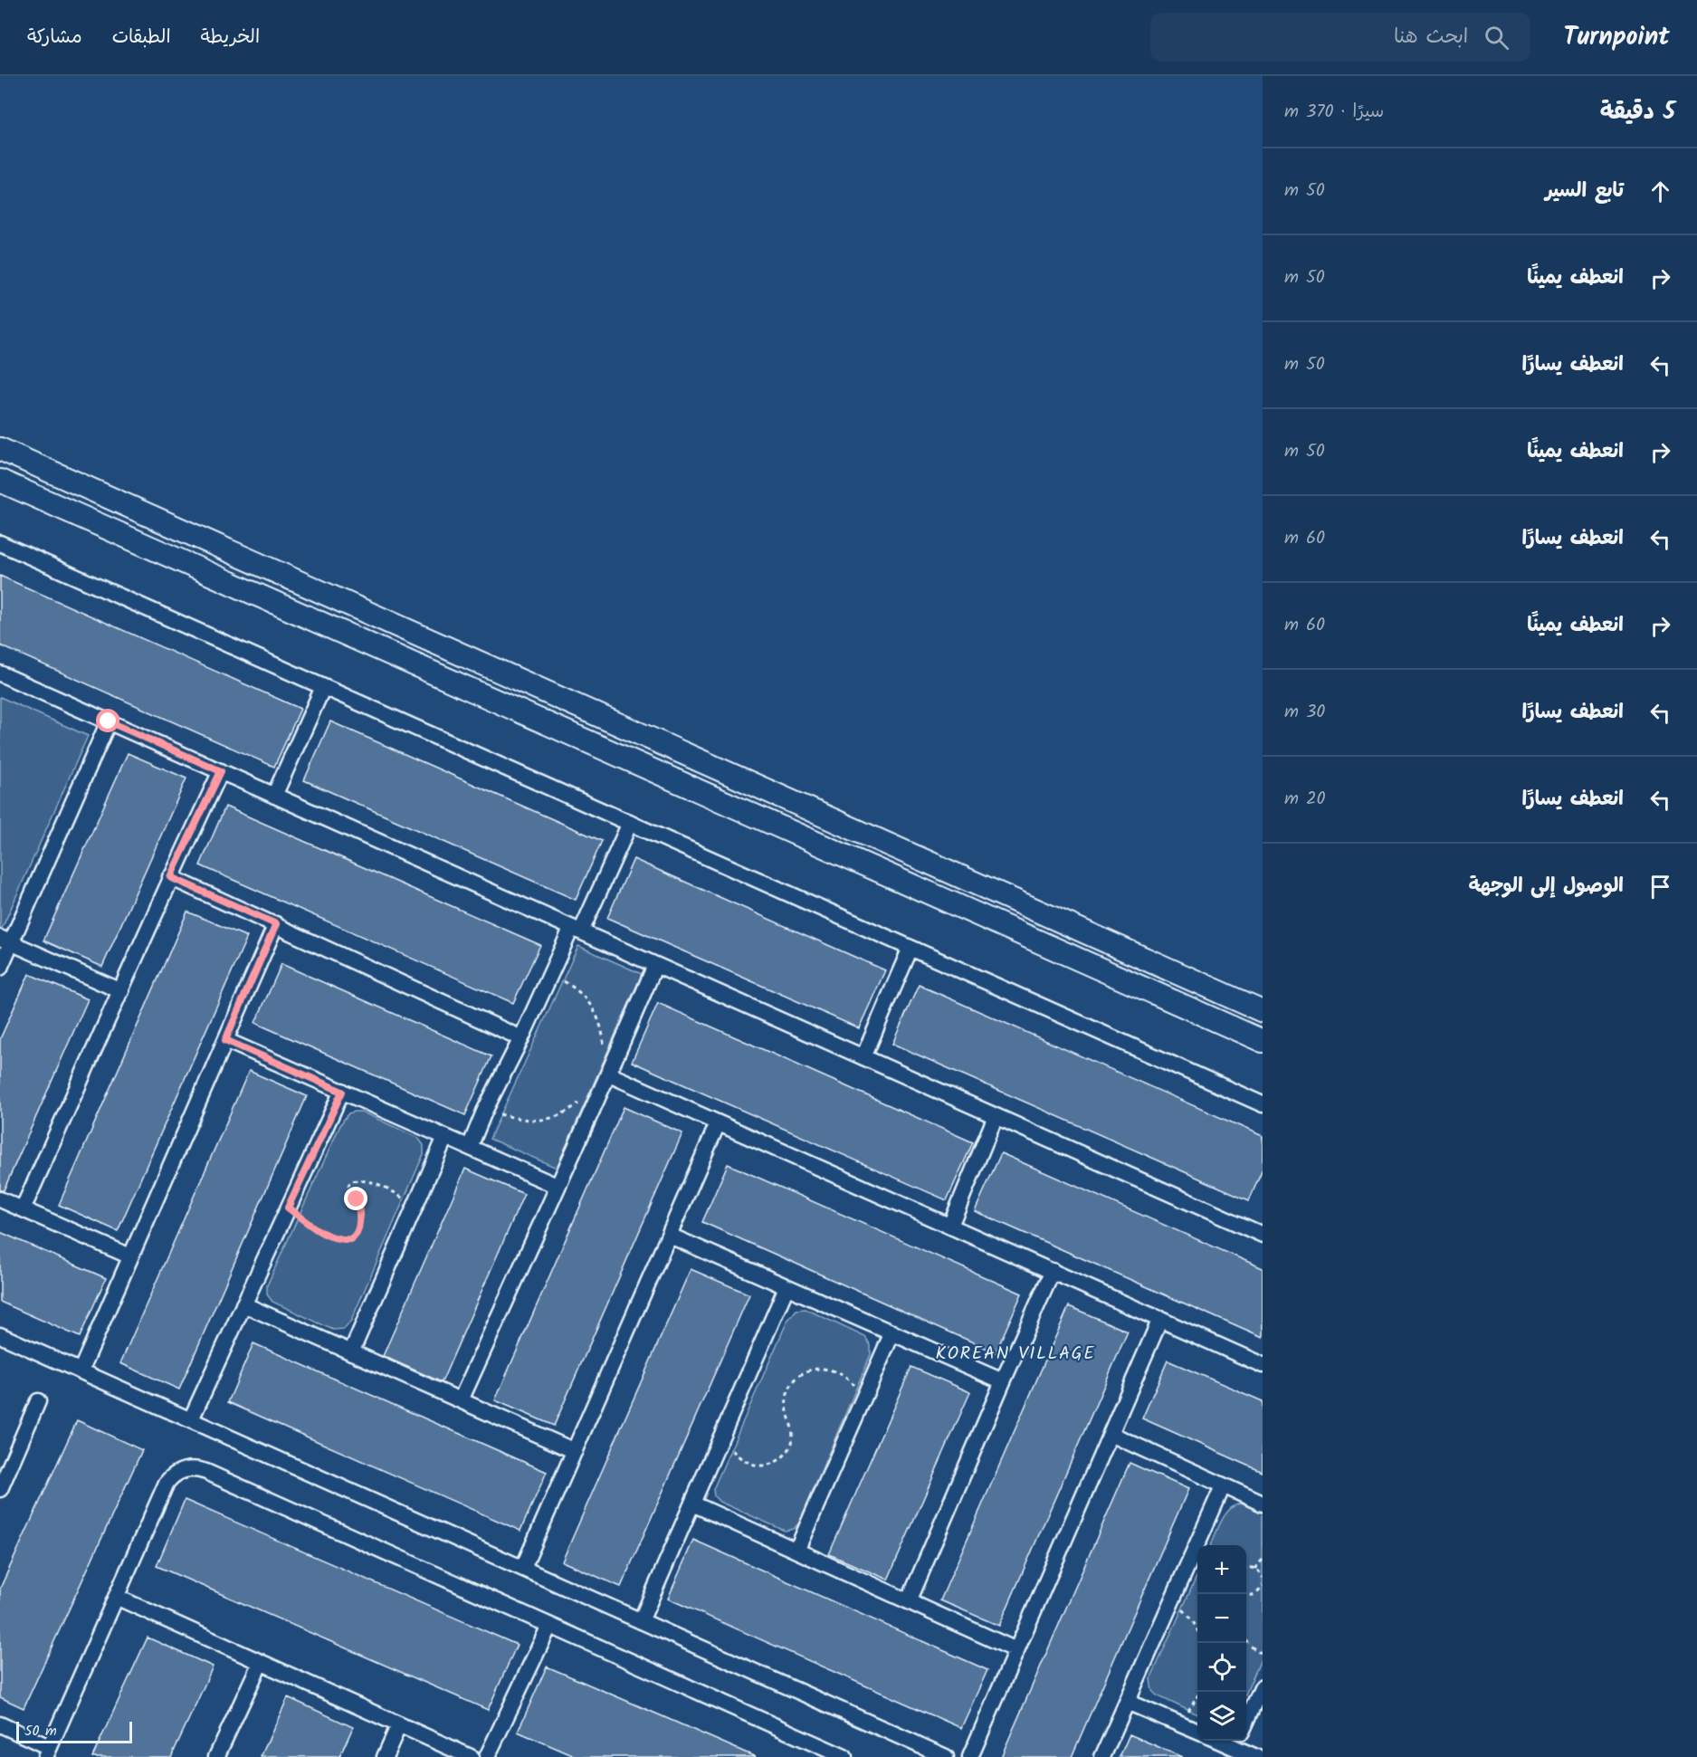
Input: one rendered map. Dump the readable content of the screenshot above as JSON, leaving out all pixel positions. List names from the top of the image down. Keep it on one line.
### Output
{"districts":["KOREAN VILLAGE"],"scale_bar":"50 m","page":{"header":"Turnpoint","search":"ابحث هنا","nav":["الخريطة","الطبقات","مشاركة"],"heading":["5 دقيقة","سيرًا · 370 m"],"list":[["تابع السير","50 m"],["انعطف يمينًا","50 m"],["انعطف يسارًا","50 m"],["انعطف يمينًا","50 m"],["انعطف يسارًا","60 m"],["انعطف يمينًا","60 m"],["انعطف يسارًا","30 m"],["انعطف يسارًا","20 m"],"الوصول إلى الوجهة"],"map_buttons":["+","−"],"scale":"50 m"}}
